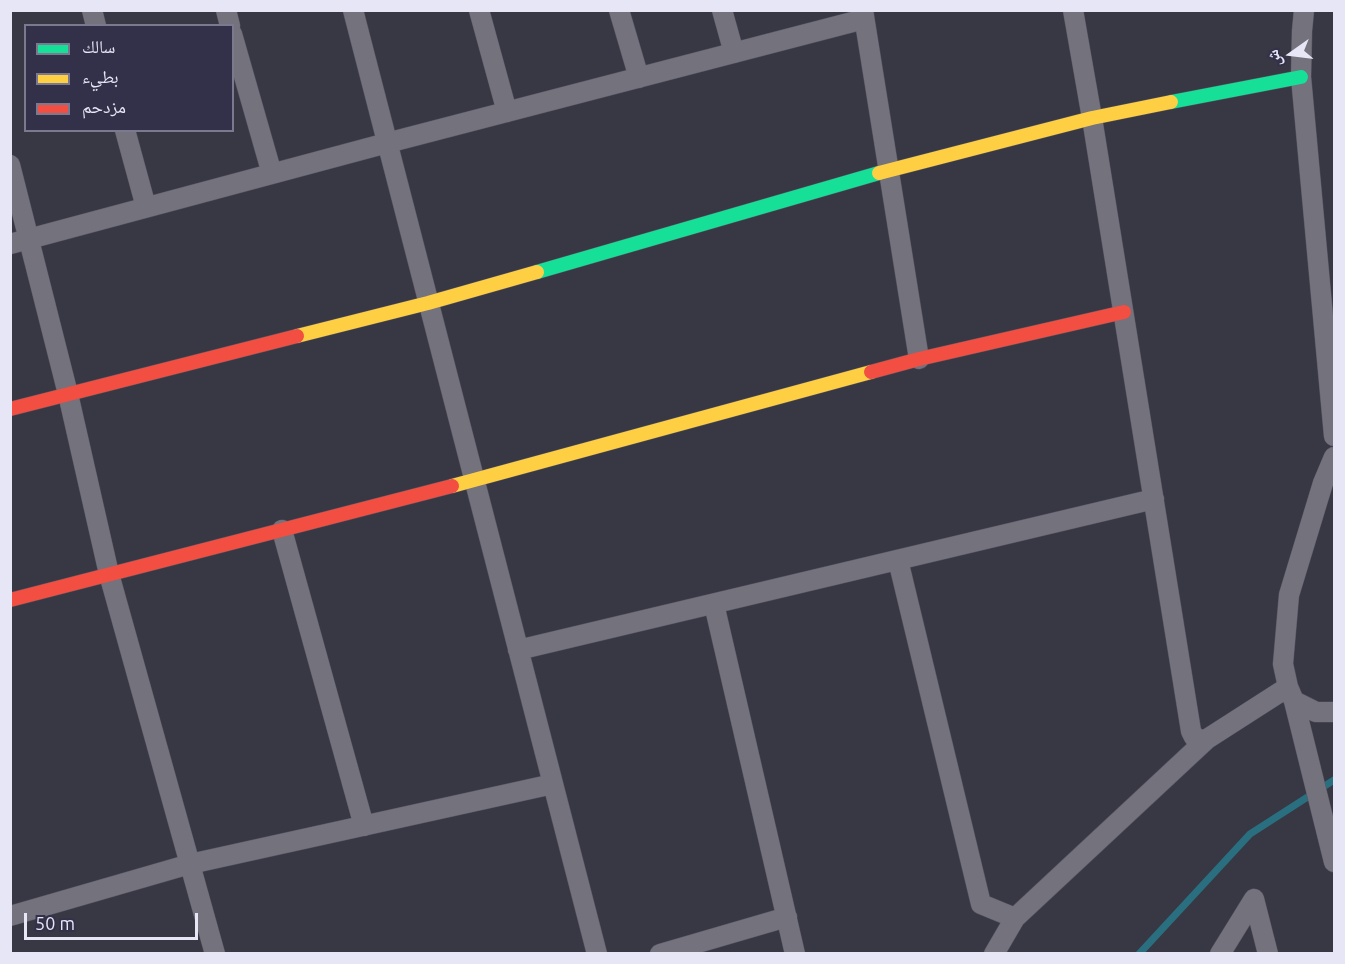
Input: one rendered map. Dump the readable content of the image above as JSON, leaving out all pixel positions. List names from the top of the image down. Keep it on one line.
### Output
{"legend":["سالك","بطيء","مزدحم"],"scale_bar":"50 m","north":"left"}
